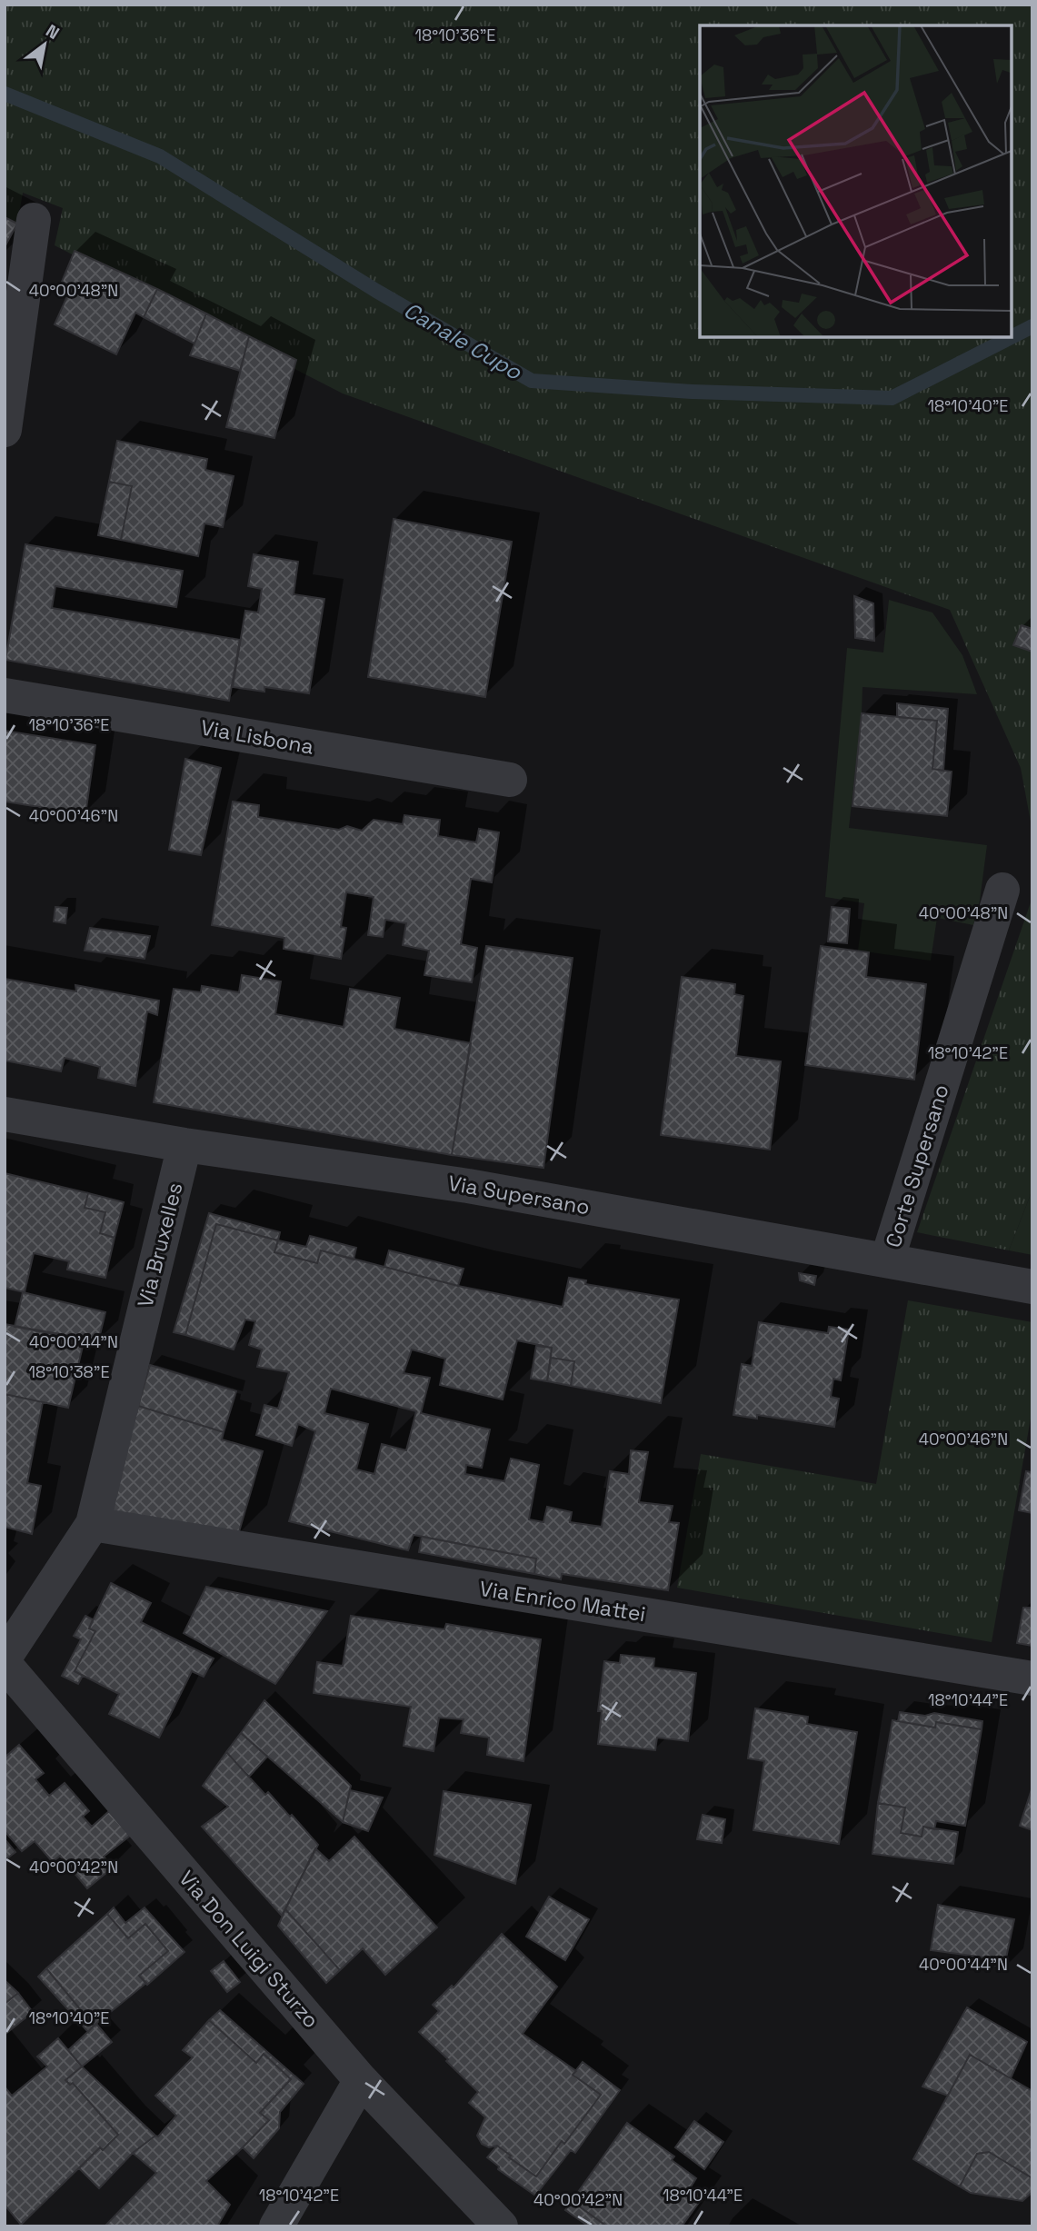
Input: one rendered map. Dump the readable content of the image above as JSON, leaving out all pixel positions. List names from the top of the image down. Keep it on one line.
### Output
{"streets":{"street":["Via Lisbona","Corte Supersano","Via Supersano","Via Bruxelles","Via Enrico Mattei","Via Don Luigi Sturzo"]},"crossings":[["Corte Supersano","Via Supersano"],["Via Supersano","Via Bruxelles"],["Via Bruxelles","Via Enrico Mattei"]],"water":["Canale Cupo"],"north":"top right","coordinates":["18°10'36\"E","40°00'48\"N","18°10'40\"E","40°00'46\"N","18°10'42\"E","40°00'44\"N","18°10'38\"E","18°10'44\"E","40°00'42\"N"]}
